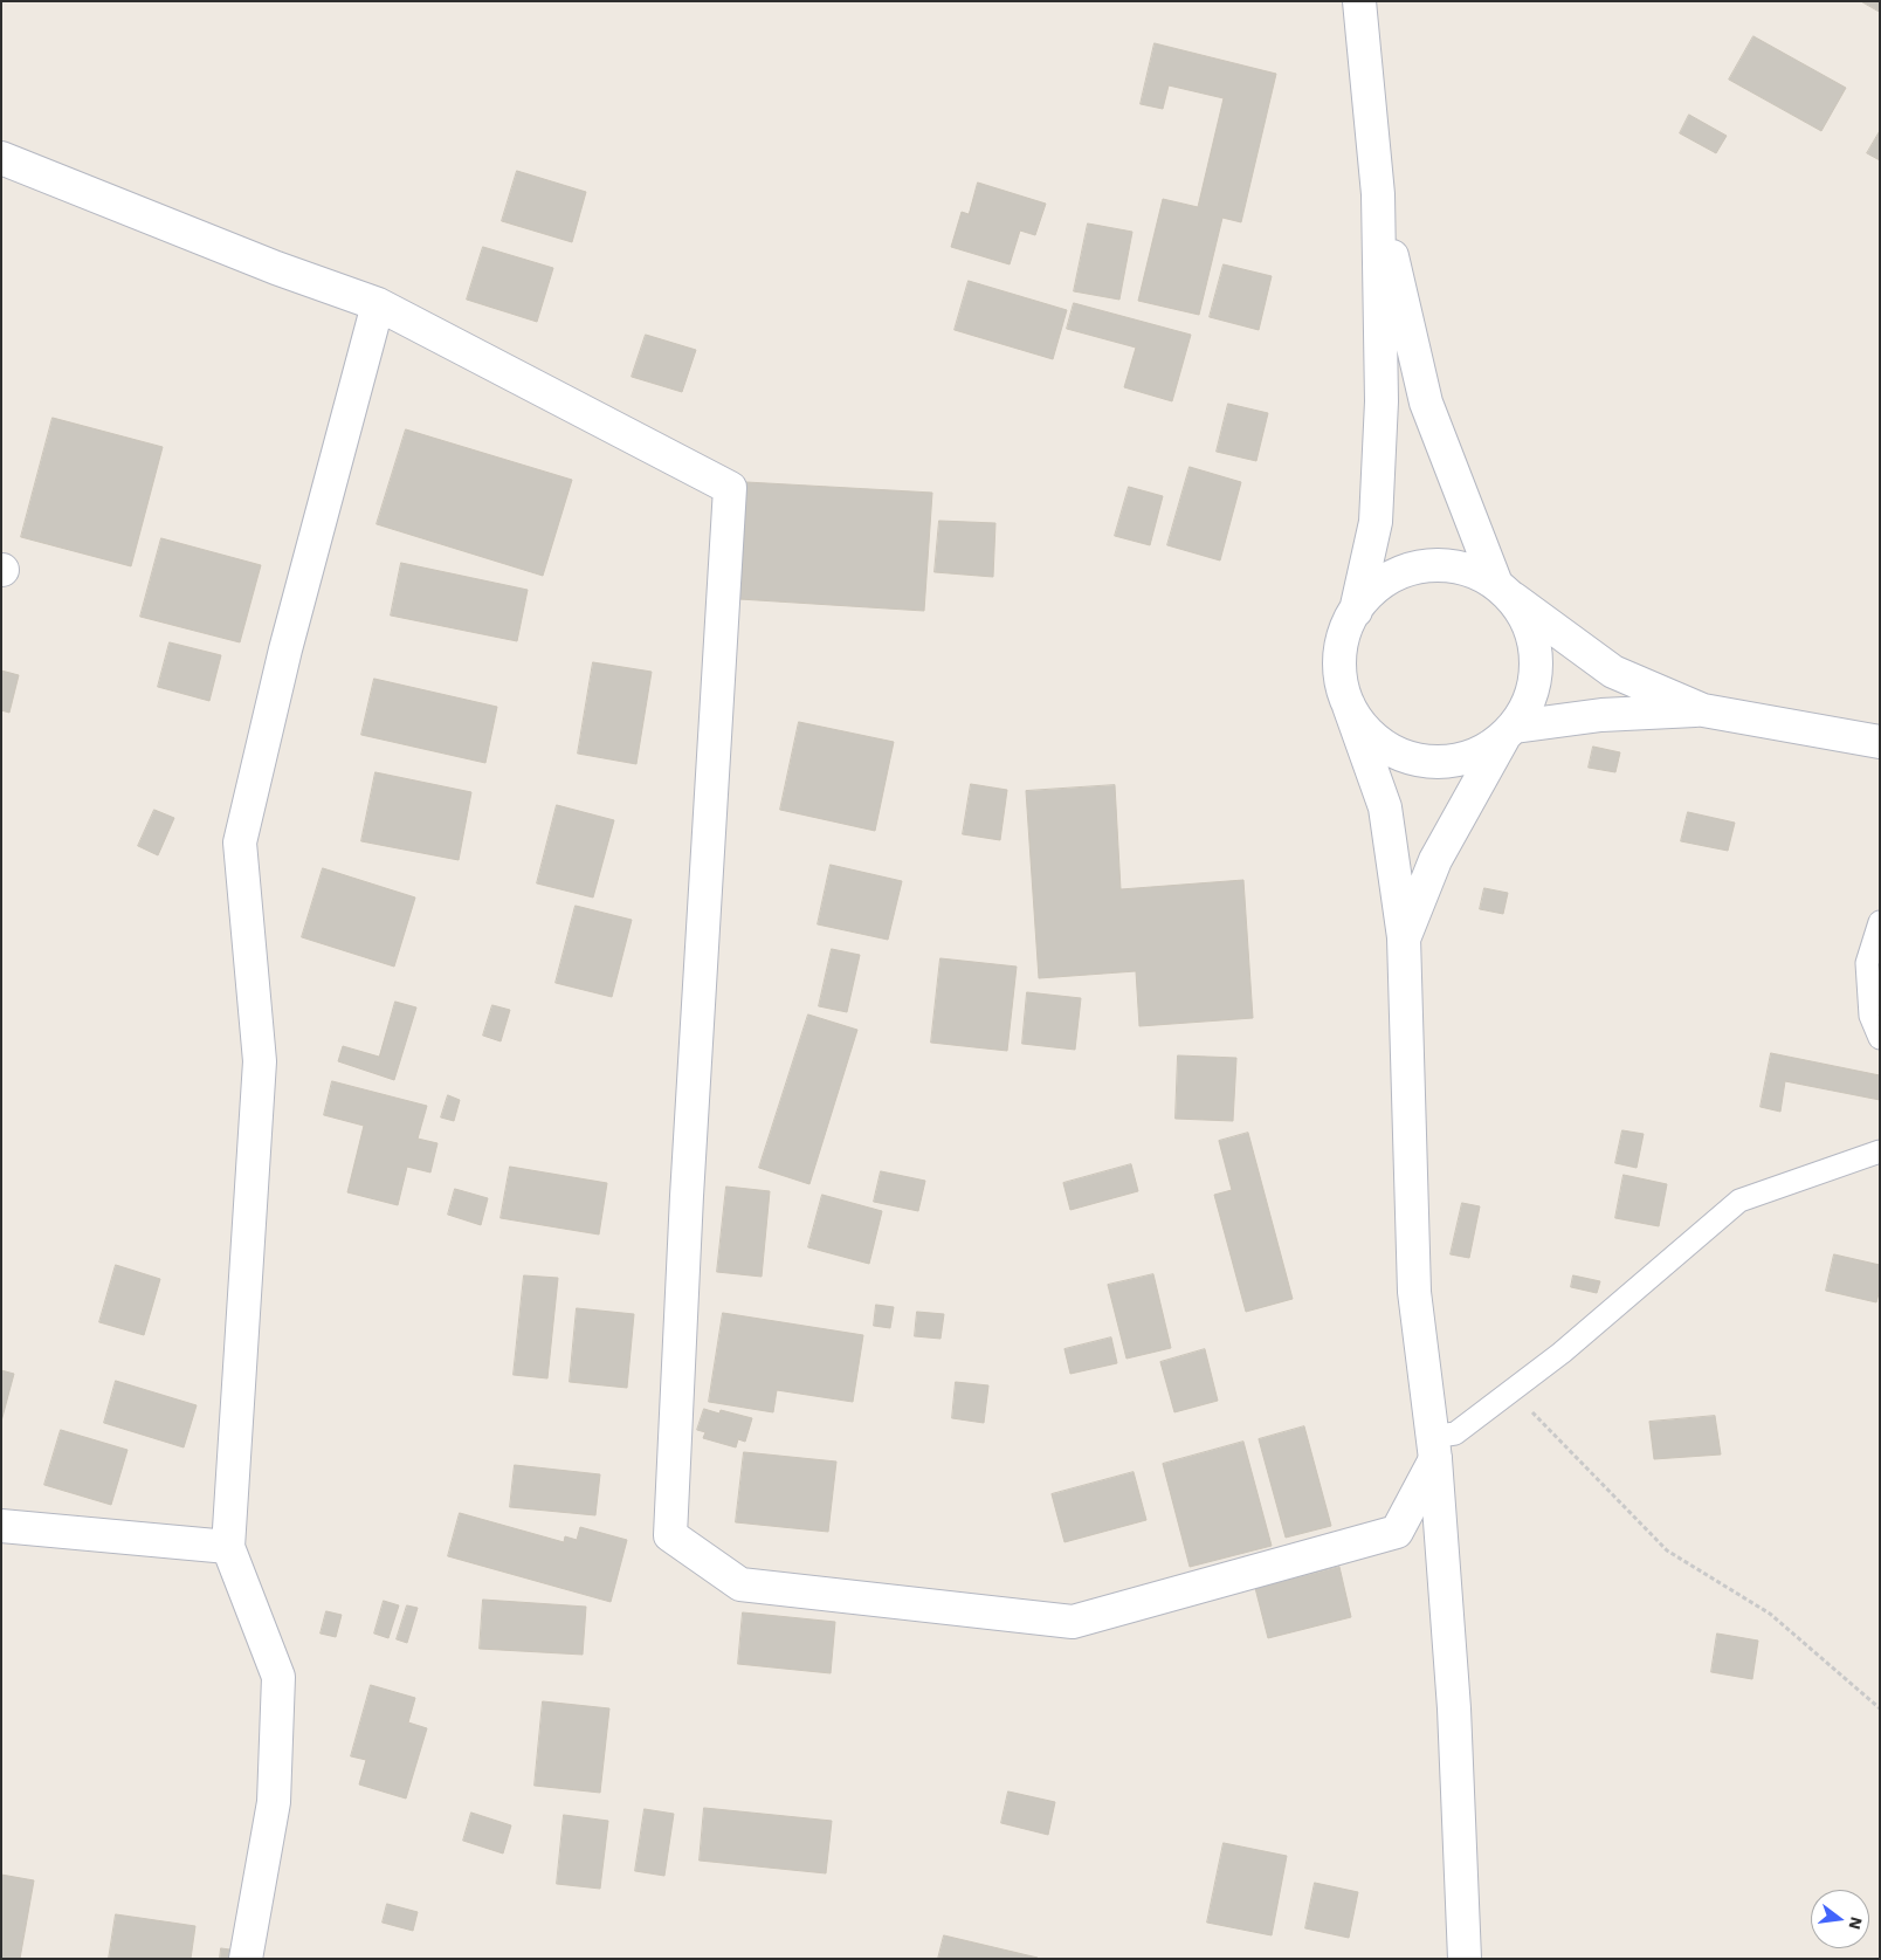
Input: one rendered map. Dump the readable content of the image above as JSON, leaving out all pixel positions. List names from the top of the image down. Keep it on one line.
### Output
{"north":"right"}
